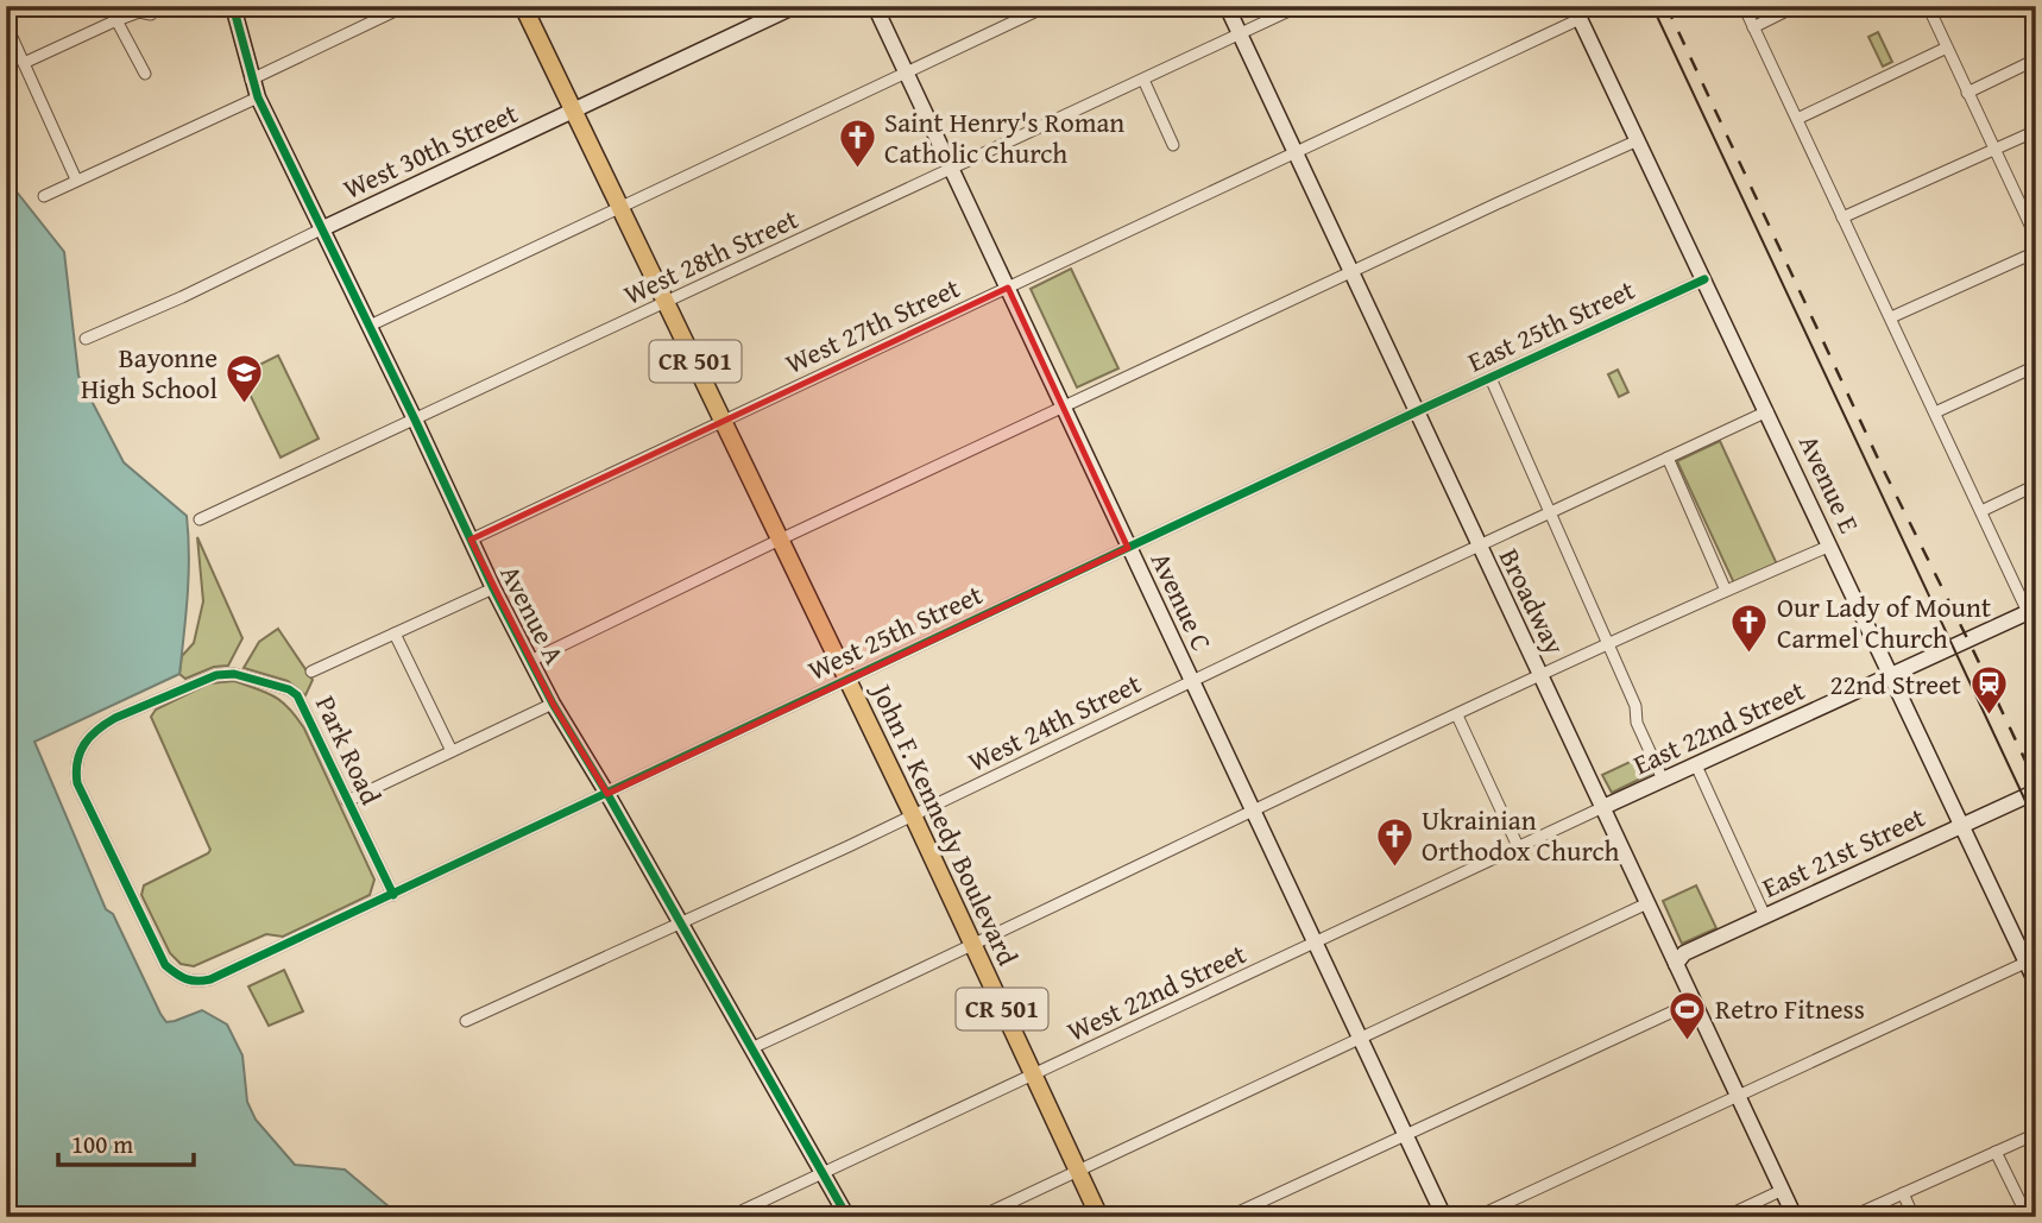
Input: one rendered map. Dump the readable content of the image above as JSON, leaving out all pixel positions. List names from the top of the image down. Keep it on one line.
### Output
{"streets":{"main road":["CR 501","John F. Kennedy Boulevard"],"street":["West 30th Street","West 28th Street","West 27th Street","East 25th Street","Avenue E","Avenue C","Broadway","Avenue A","West 25th Street","West 24th Street","East 22nd Street","Park Road","East 21st Street","West 22nd Street"]},"crossings":[["West 30th Street","Avenue A"],["West 30th Street","John F. Kennedy Boulevard"],["West 28th Street","Avenue C"],["West 28th Street","Broadway"],["West 28th Street","Avenue A"],["West 28th Street","John F. Kennedy Boulevard"],["West 27th Street","Avenue E"],["West 27th Street","Avenue C"],["West 27th Street","Broadway"],["West 27th Street","Avenue A"],["West 27th Street","John F. Kennedy Boulevard"],["East 25th Street","Avenue E"],["East 25th Street","Broadway"],["East 25th Street","West 25th Street"],["Avenue E","West 24th Street"],["Avenue E","East 22nd Street"],["Avenue E","East 21st Street"],["Avenue C","West 25th Street"],["Avenue C","West 24th Street"],["Avenue C","West 22nd Street"],["Broadway","West 25th Street"],["Broadway","West 24th Street"],["Broadway","East 22nd Street"],["Broadway","East 21st Street"],["Broadway","West 22nd Street"],["Avenue A","West 25th Street"],["Avenue A","West 24th Street"],["Avenue A","West 22nd Street"],["West 25th Street","Park Road"],["West 25th Street","John F. Kennedy Boulevard"],["West 24th Street","John F. Kennedy Boulevard"],["East 22nd Street","West 22nd Street"],["John F. Kennedy Boulevard","West 22nd Street"]],"places":{"church":["Saint Henry's Roman Catholic Church","Our Lady of Mount Carmel Church","Ukrainian Orthodox Church"],"school or university":["Bayonne High School"],"station":["22nd Street"],"sports":["Retro Fitness"]},"scale_bar":"100 m"}
